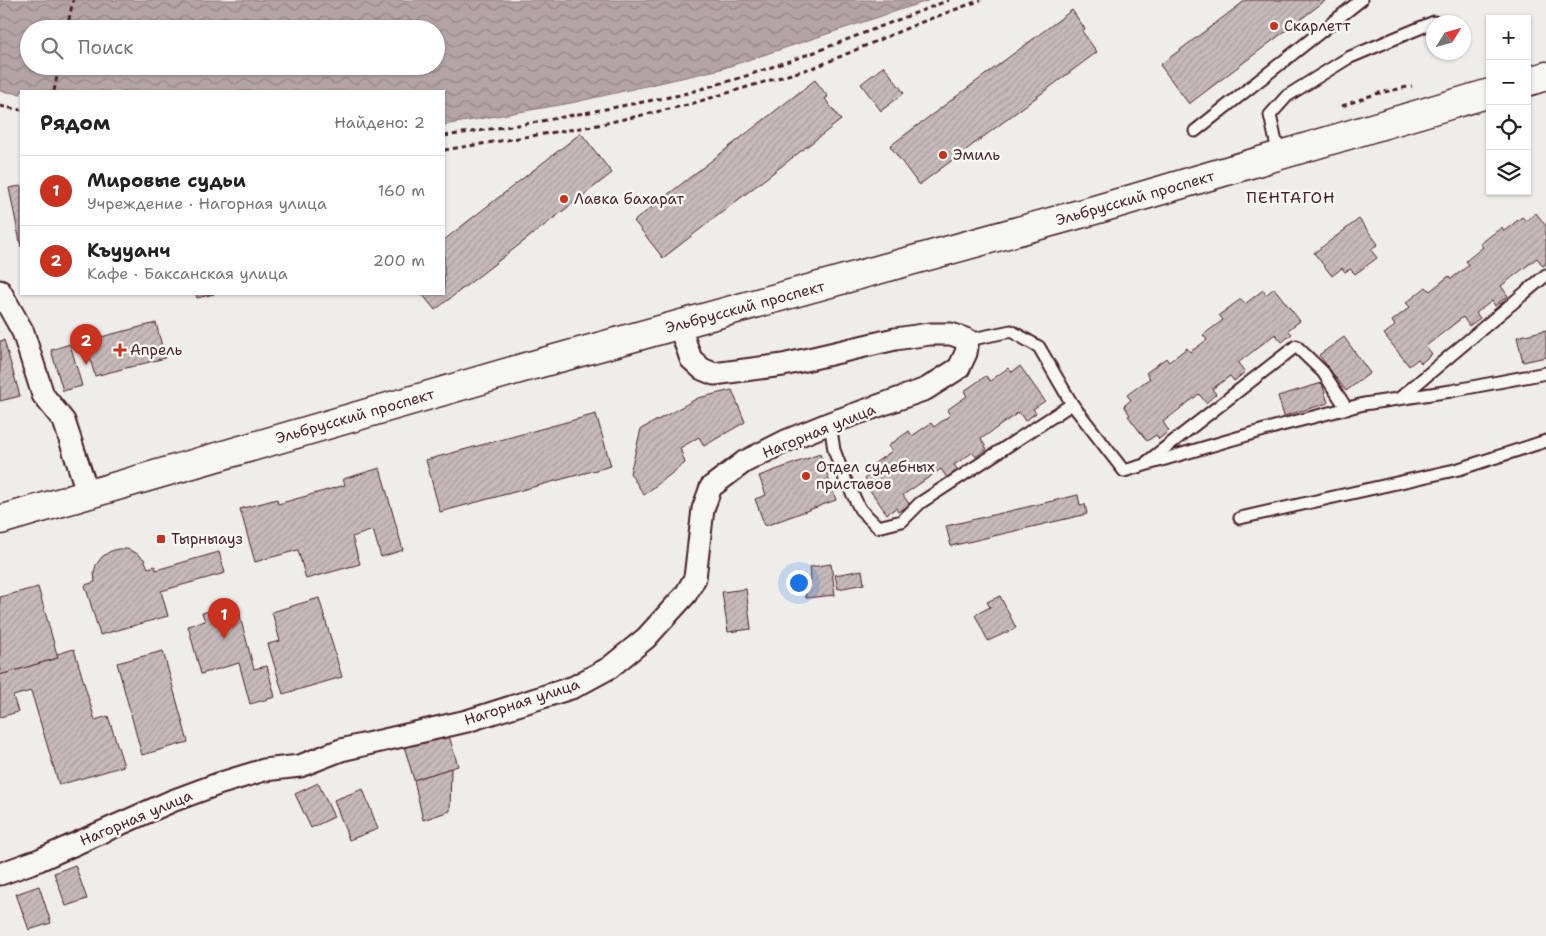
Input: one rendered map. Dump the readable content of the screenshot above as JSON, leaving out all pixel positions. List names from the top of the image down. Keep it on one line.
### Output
{"streets":{"main road":["Эльбрусский проспект"],"street":["Нагорная улица"]},"districts":["ПЕНТАГОН"],"places":{"other":["Скарлетт","Эмиль","Лавка бахарат","Отдел судебных приставов"],"health":["Апрель"],"transit":["Тырныауз"]},"north":"top right","page":{"map_buttons":["+","−"],"search":"Поиск","heading":["Рядом","Найдено: 2"],"list":[{"mark":"1","name":"Мировые судьи","note":"Учреждение · Нагорная улица","value":"160 m"},{"mark":"2","name":"Къууанч","note":"Кафе · Баксанская улица","value":"200 m"}],"pins":["2","1"]}}
